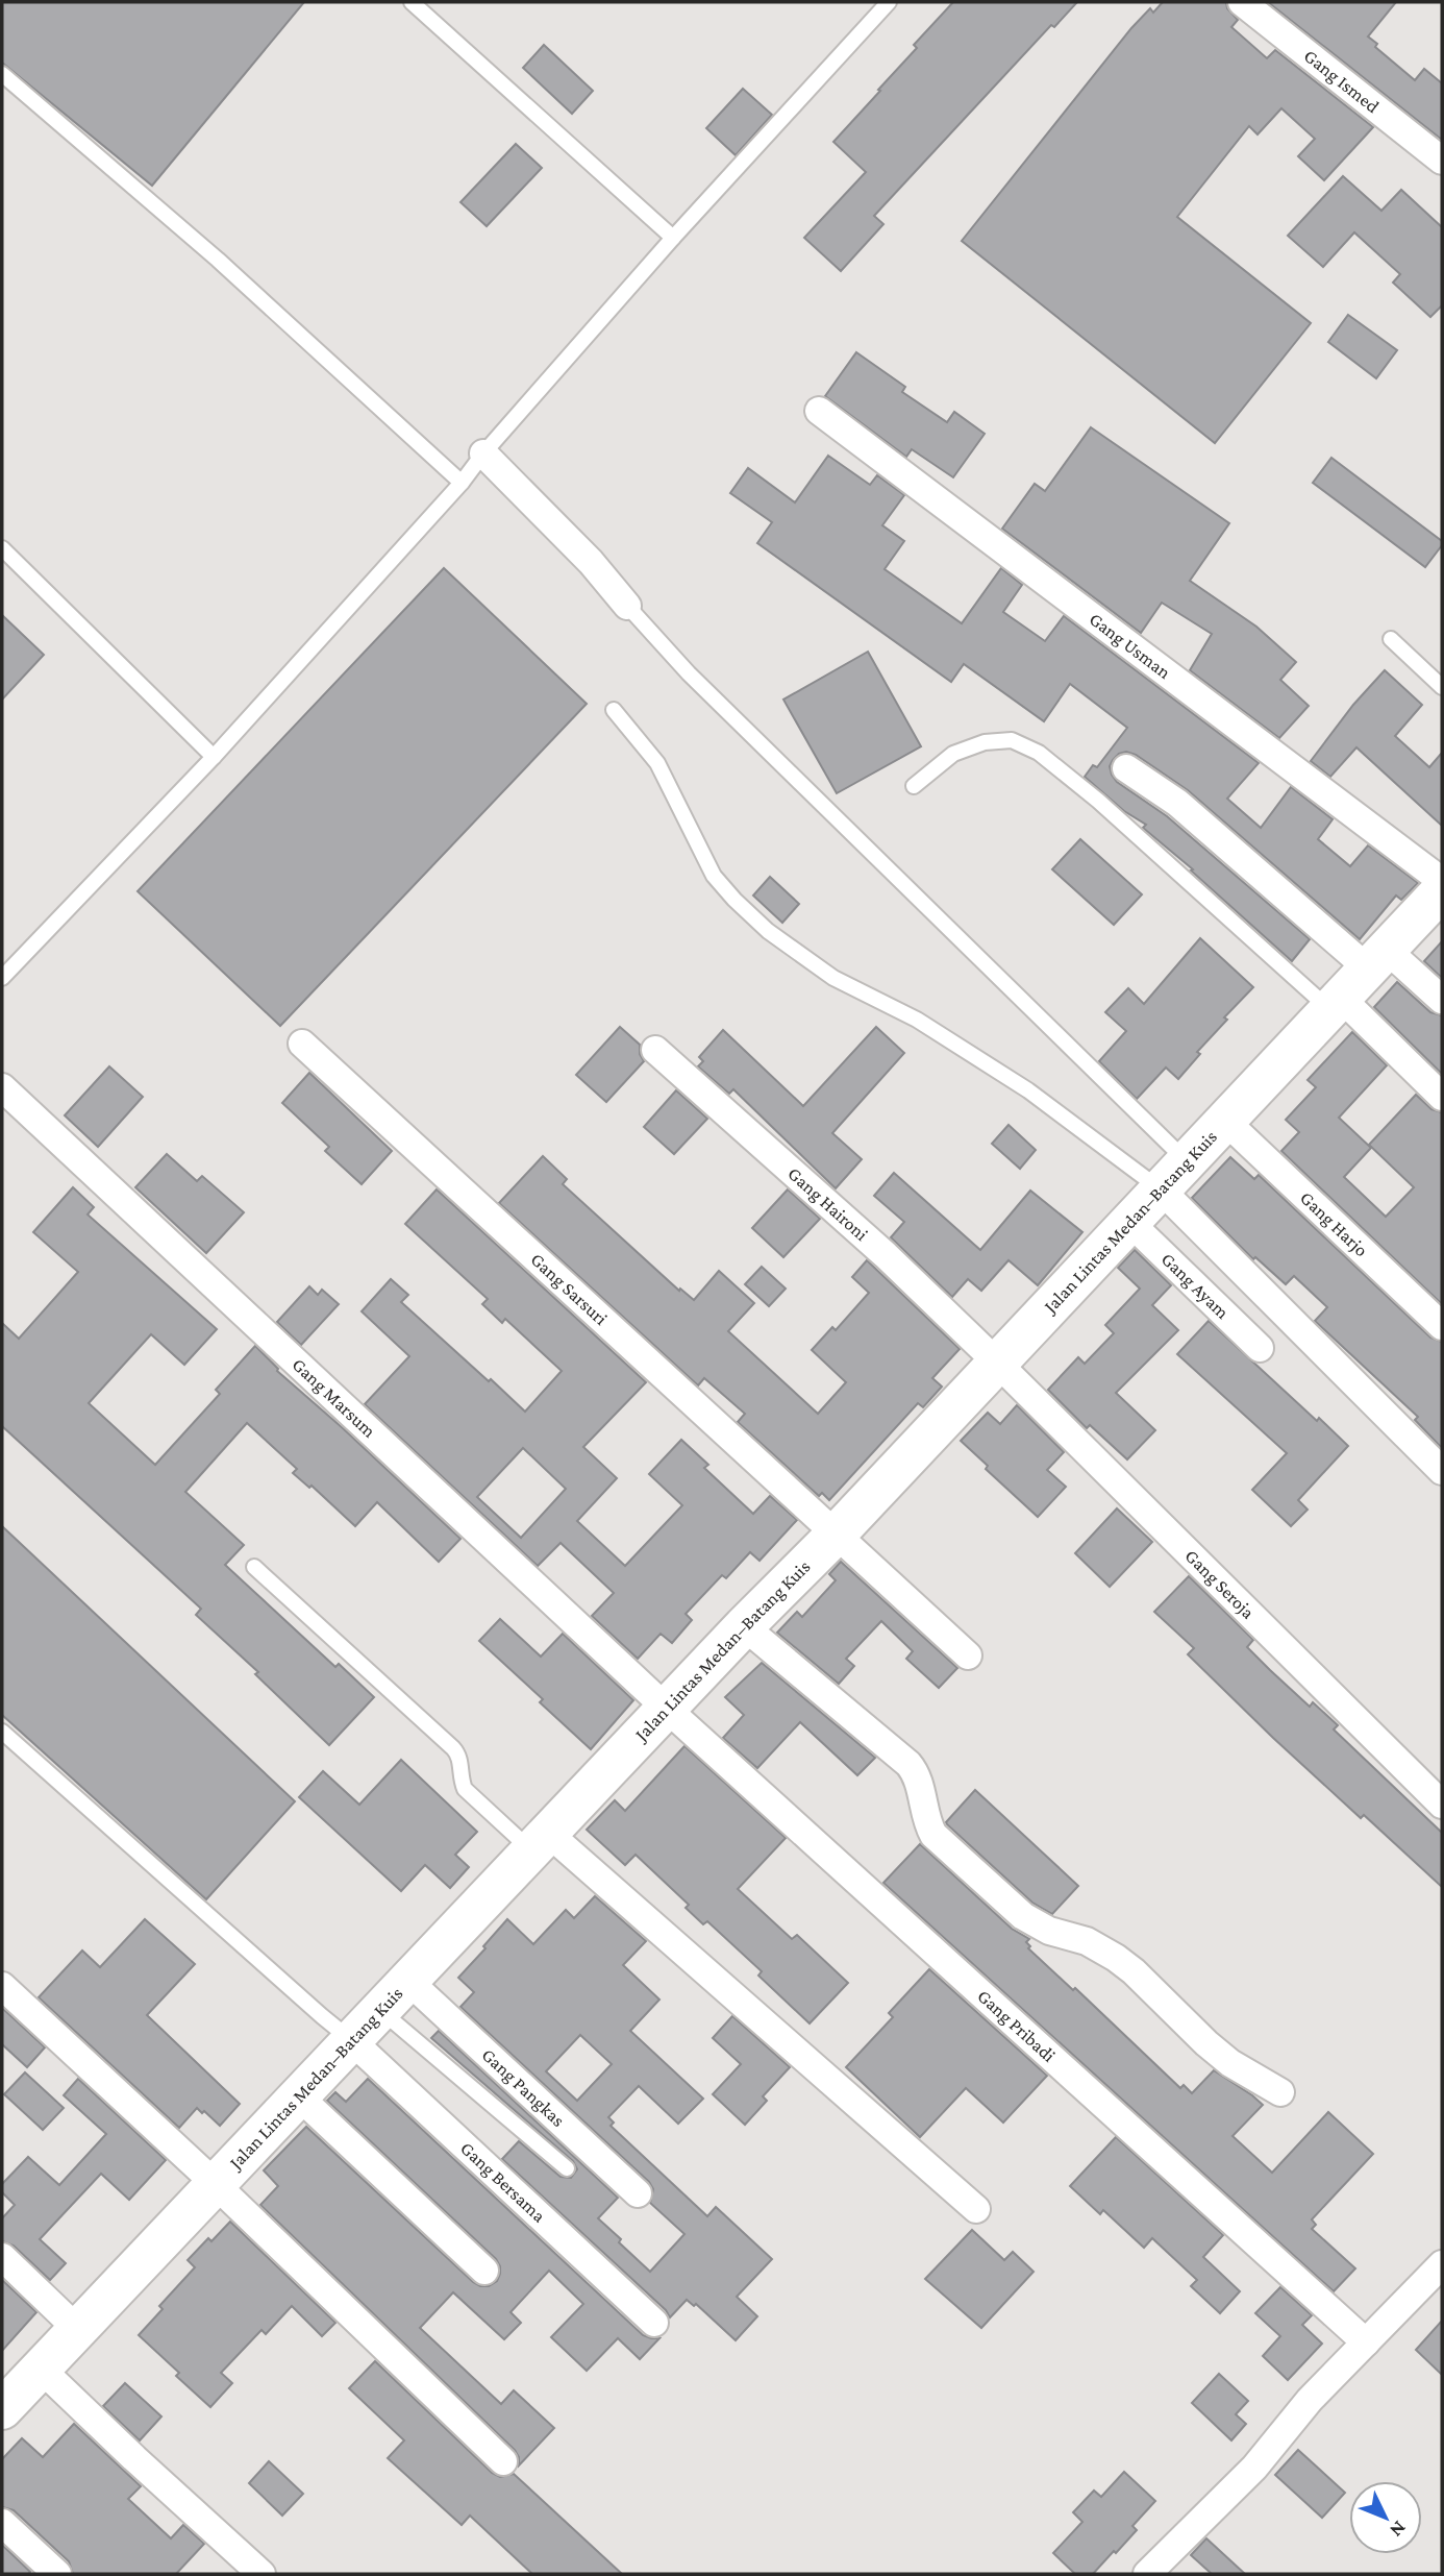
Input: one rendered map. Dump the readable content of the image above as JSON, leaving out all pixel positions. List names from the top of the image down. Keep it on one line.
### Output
{"streets":{"highway":["Jalan Lintas Medan–Batang Kuis"],"street":["Gang Ismed","Gang Usman","Gang Haironi","Gang Harjo","Gang Ayam","Gang Sarsuri","Gang Marsum","Gang Seroja","Gang Pribadi","Gang Pangkas","Gang Bersama"]},"crossings":[["Gang Haironi","Jalan Lintas Medan–Batang Kuis"],["Gang Haironi","Gang Seroja"],["Jalan Lintas Medan–Batang Kuis","Gang Harjo"],["Jalan Lintas Medan–Batang Kuis","Gang Ayam"],["Jalan Lintas Medan–Batang Kuis","Gang Sarsuri"],["Jalan Lintas Medan–Batang Kuis","Gang Marsum"],["Jalan Lintas Medan–Batang Kuis","Gang Seroja"],["Jalan Lintas Medan–Batang Kuis","Gang Pribadi"],["Jalan Lintas Medan–Batang Kuis","Gang Pangkas"],["Jalan Lintas Medan–Batang Kuis","Gang Bersama"],["Gang Marsum","Gang Pribadi"]],"north":"bottom right"}
